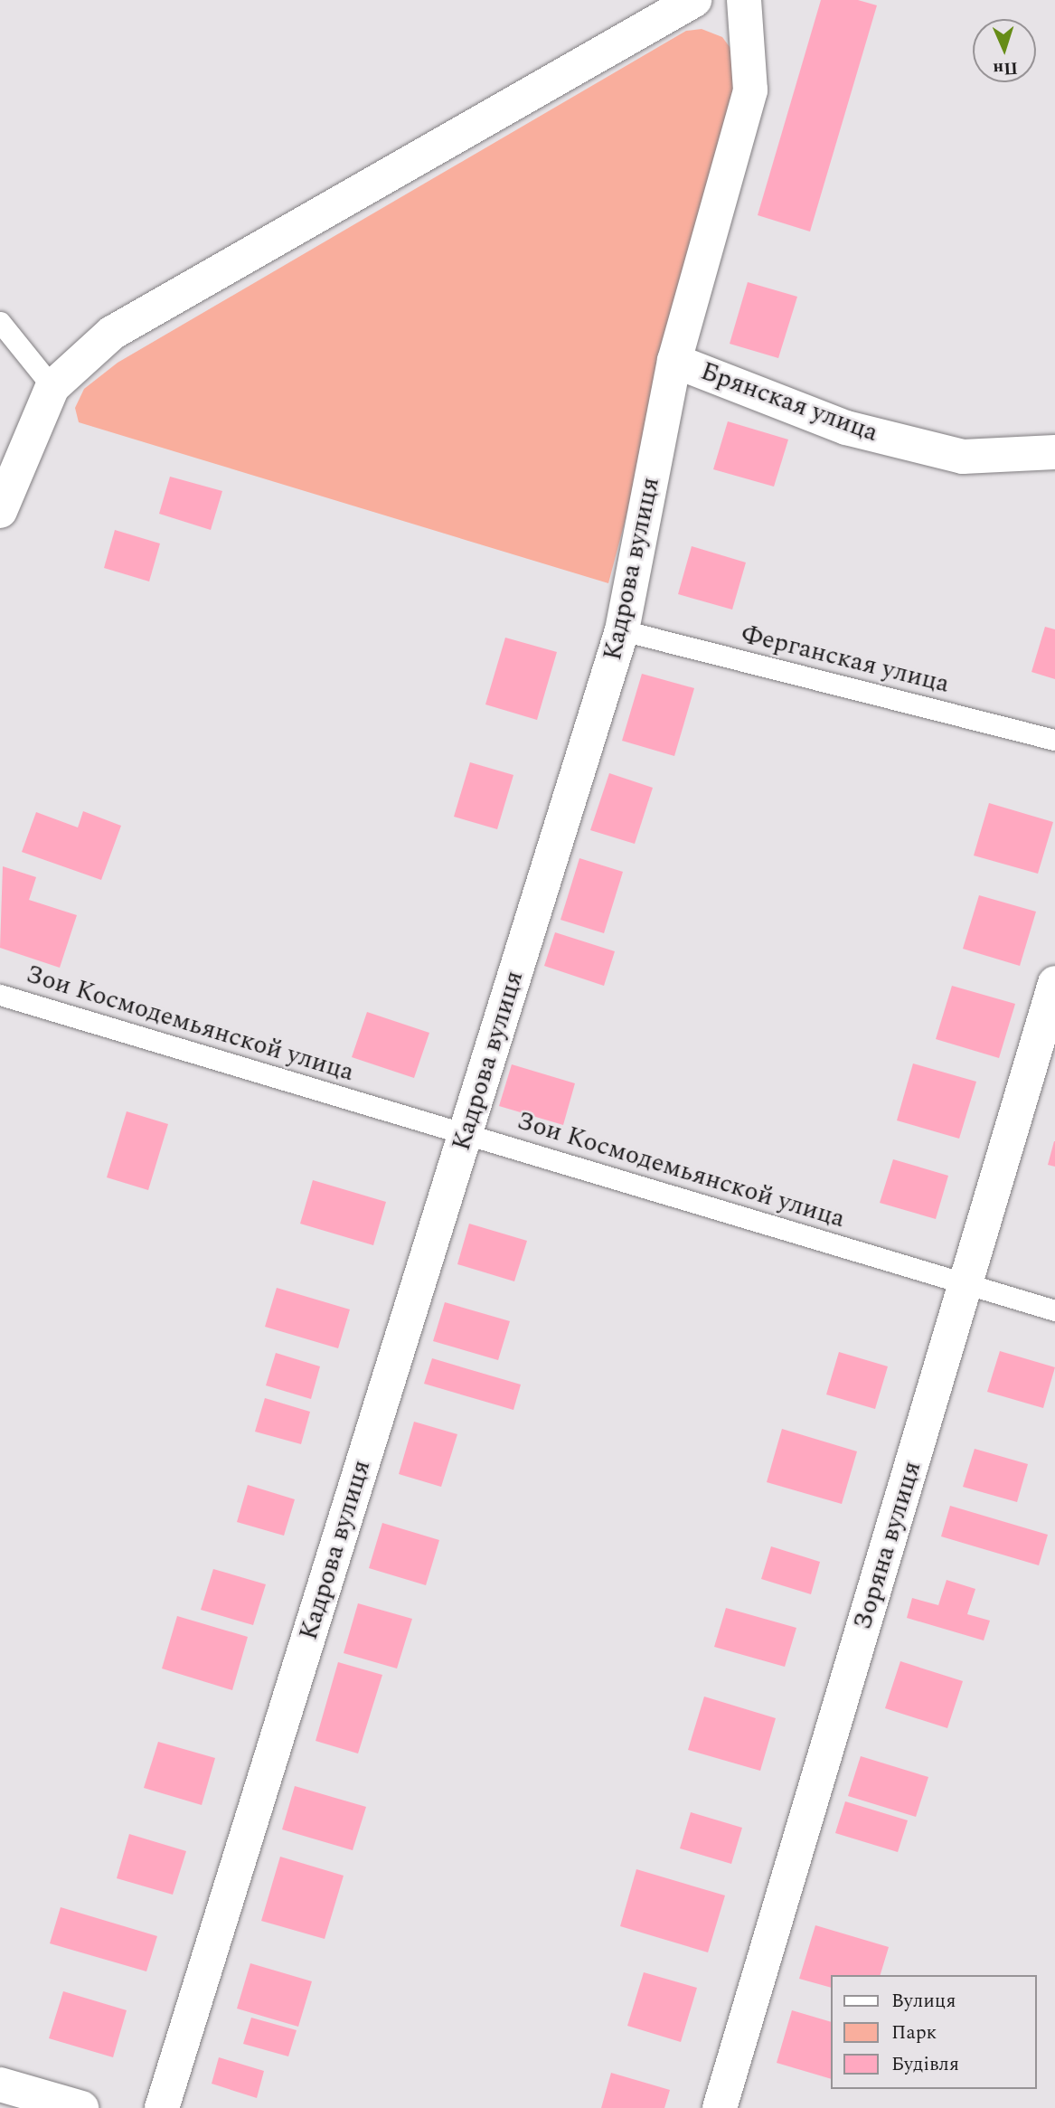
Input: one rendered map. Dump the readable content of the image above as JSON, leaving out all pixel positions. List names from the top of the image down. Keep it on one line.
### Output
{"streets":{"street":["Брянская улица","Кадрова вулиця","Зоряна вулиця"],"lane":["Ферганская улица","Зои Космодемьянской улица"]},"crossings":[["Брянская улица","Кадрова вулиця"],["Кадрова вулиця","Ферганская улица"],["Кадрова вулиця","Зои Космодемьянской улица"],["Зои Космодемьянской улица","Зоряна вулиця"]],"legend":["Вулиця","Парк","Будівля"],"north":"bottom"}
